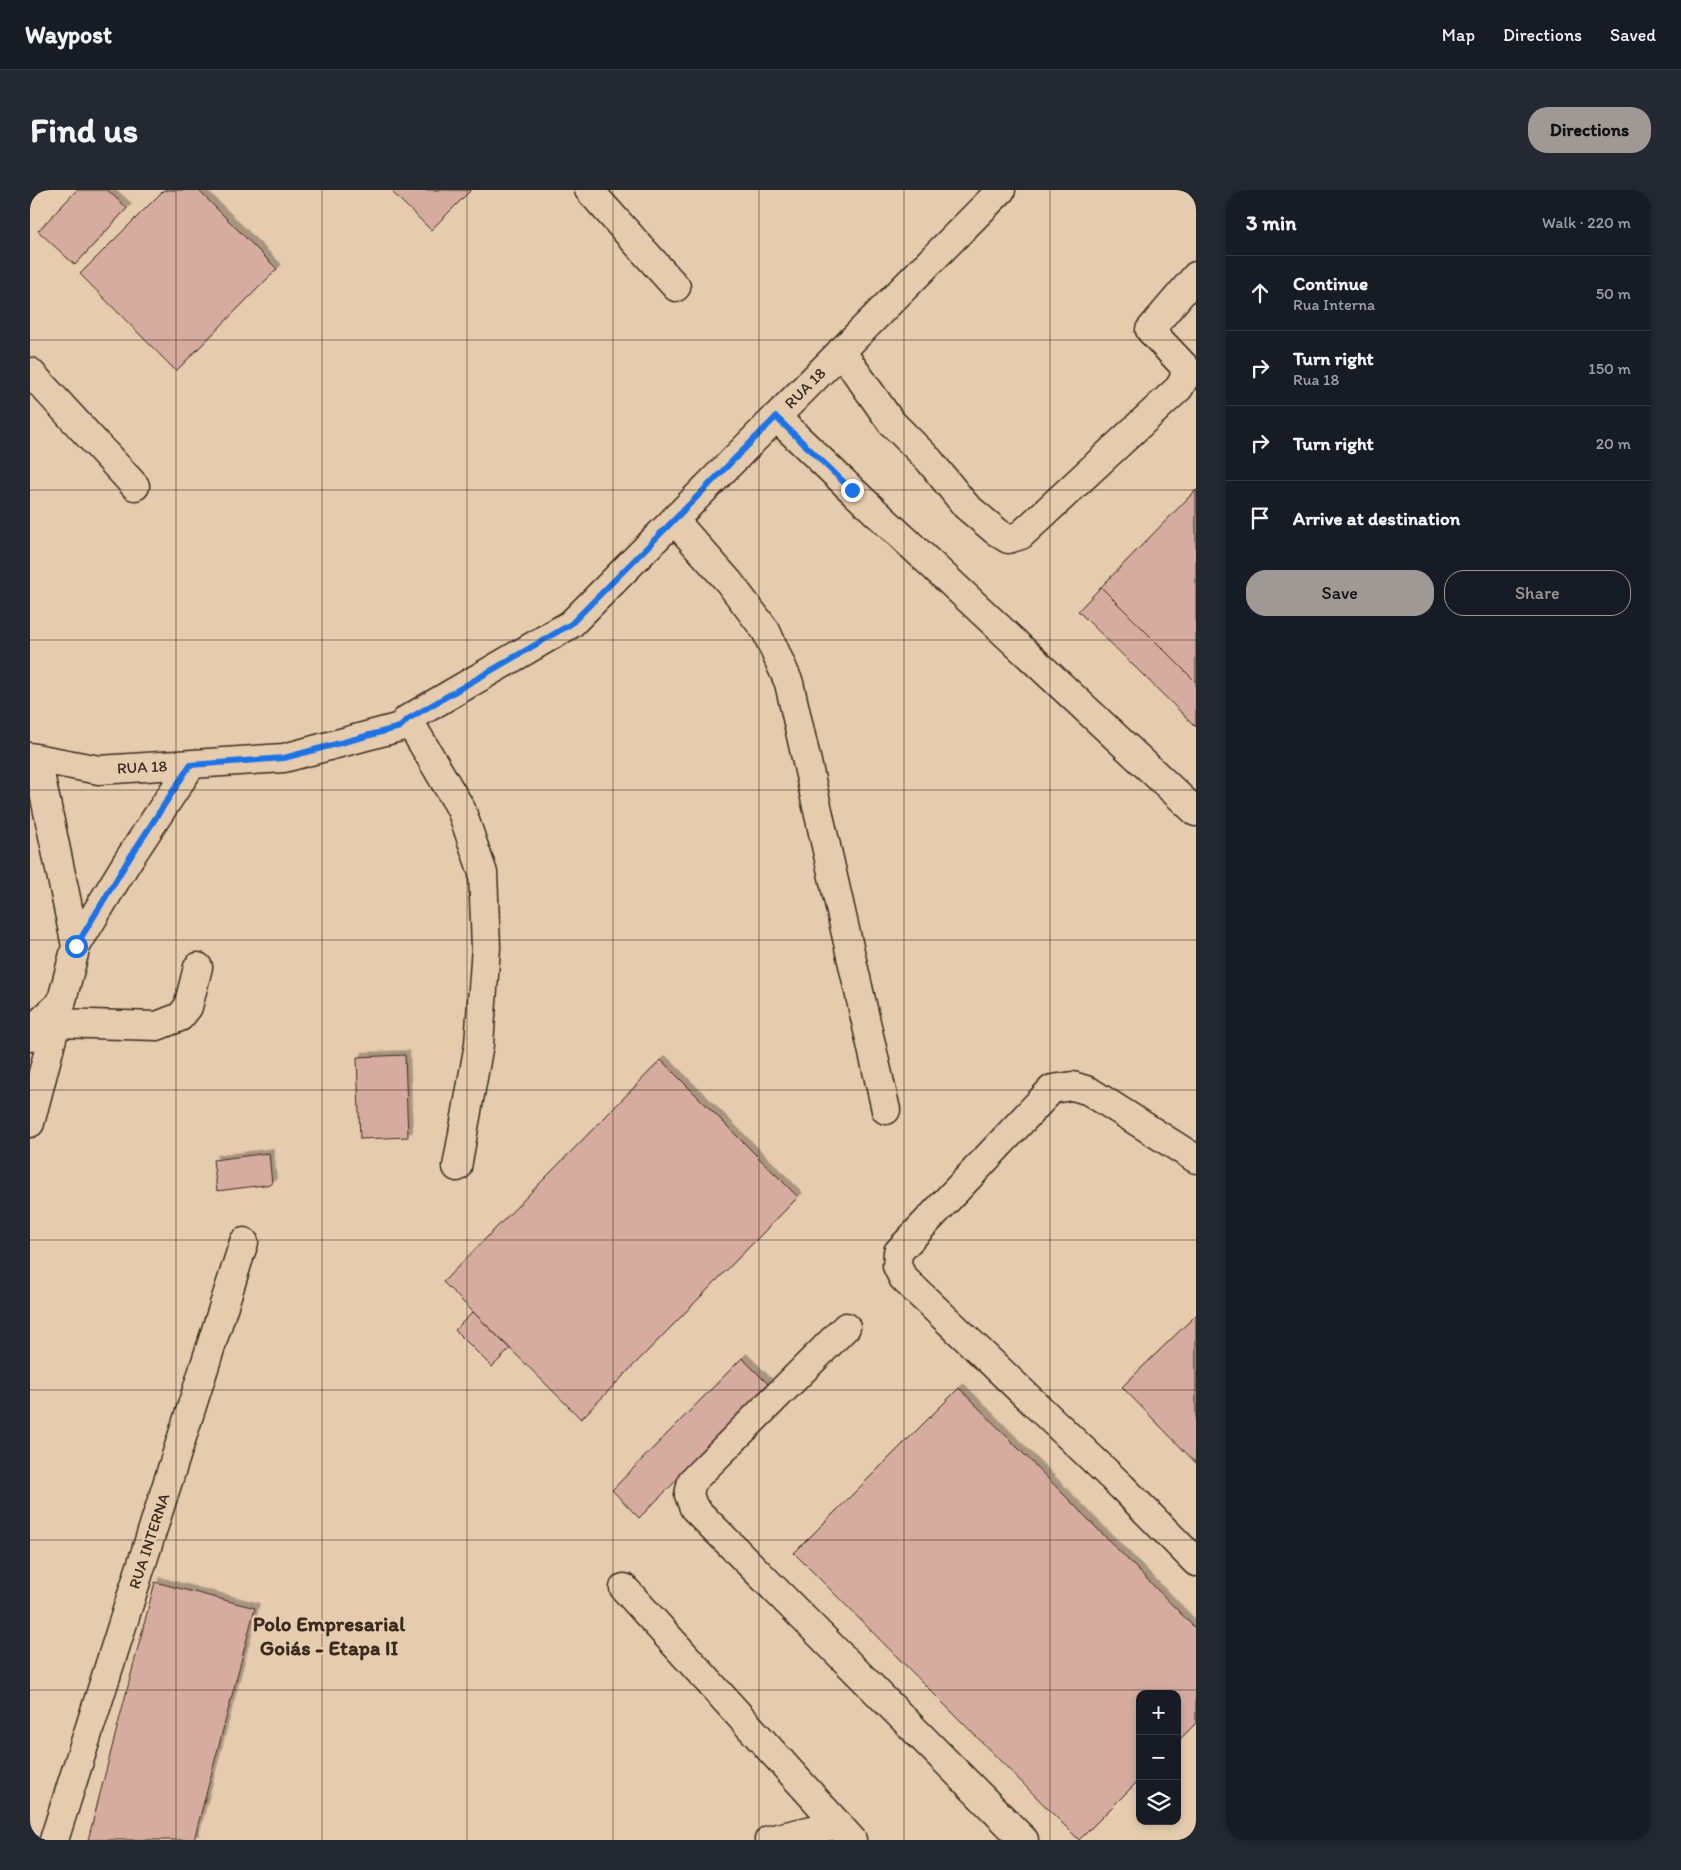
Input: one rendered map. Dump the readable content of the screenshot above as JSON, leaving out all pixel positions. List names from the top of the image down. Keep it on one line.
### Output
{"streets":{"street":["RUA 18","RUA INTERNA"]},"districts":["Polo Empresarial Goiás - Etapa II"],"page":{"header":"Waypost","nav":["Map","Directions","Saved"],"buttons":["Directions",["Save","Share"]],"title":"Find us","heading":["3 min","Walk · 220 m"],"list":[["Continue","Rua Interna","50 m"],["Turn right","Rua 18","150 m"],["Turn right","20 m"],"Arrive at destination"],"map_buttons":["+","−"]}}
